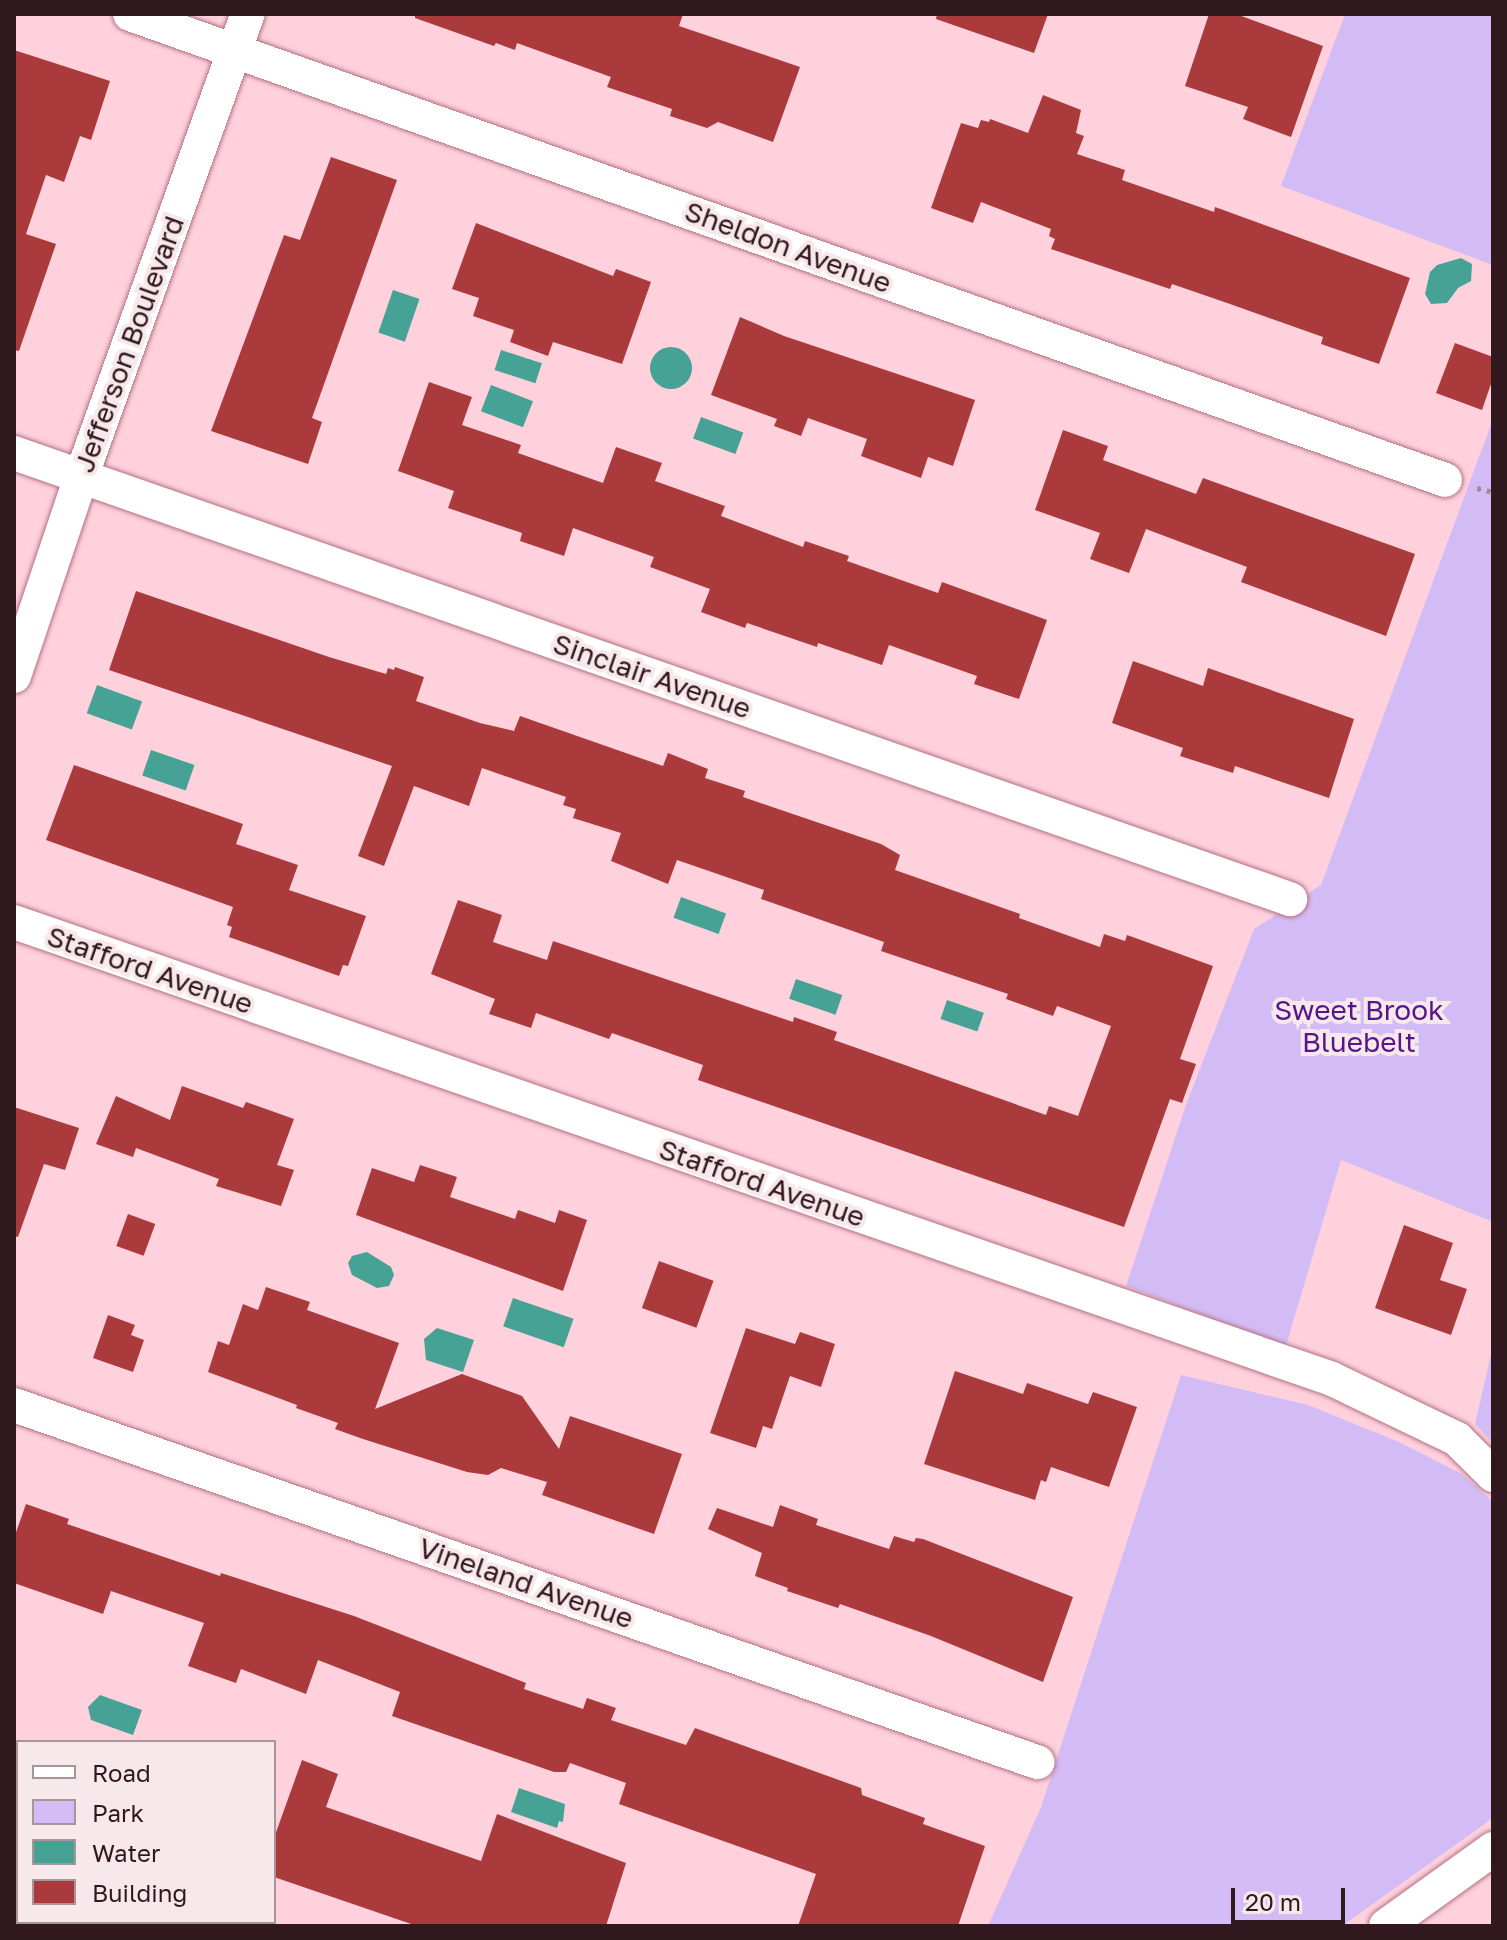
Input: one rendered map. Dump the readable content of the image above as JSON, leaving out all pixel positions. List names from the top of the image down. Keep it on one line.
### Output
{"streets":{"street":["Sheldon Avenue","Jefferson Boulevard","Sinclair Avenue","Stafford Avenue","Vineland Avenue"]},"crossings":[["Sheldon Avenue","Jefferson Boulevard"],["Jefferson Boulevard","Sinclair Avenue"]],"parks":["Sweet Brook Bluebelt"],"legend":["Road","Park","Water","Building"],"scale_bar":"20 m"}
